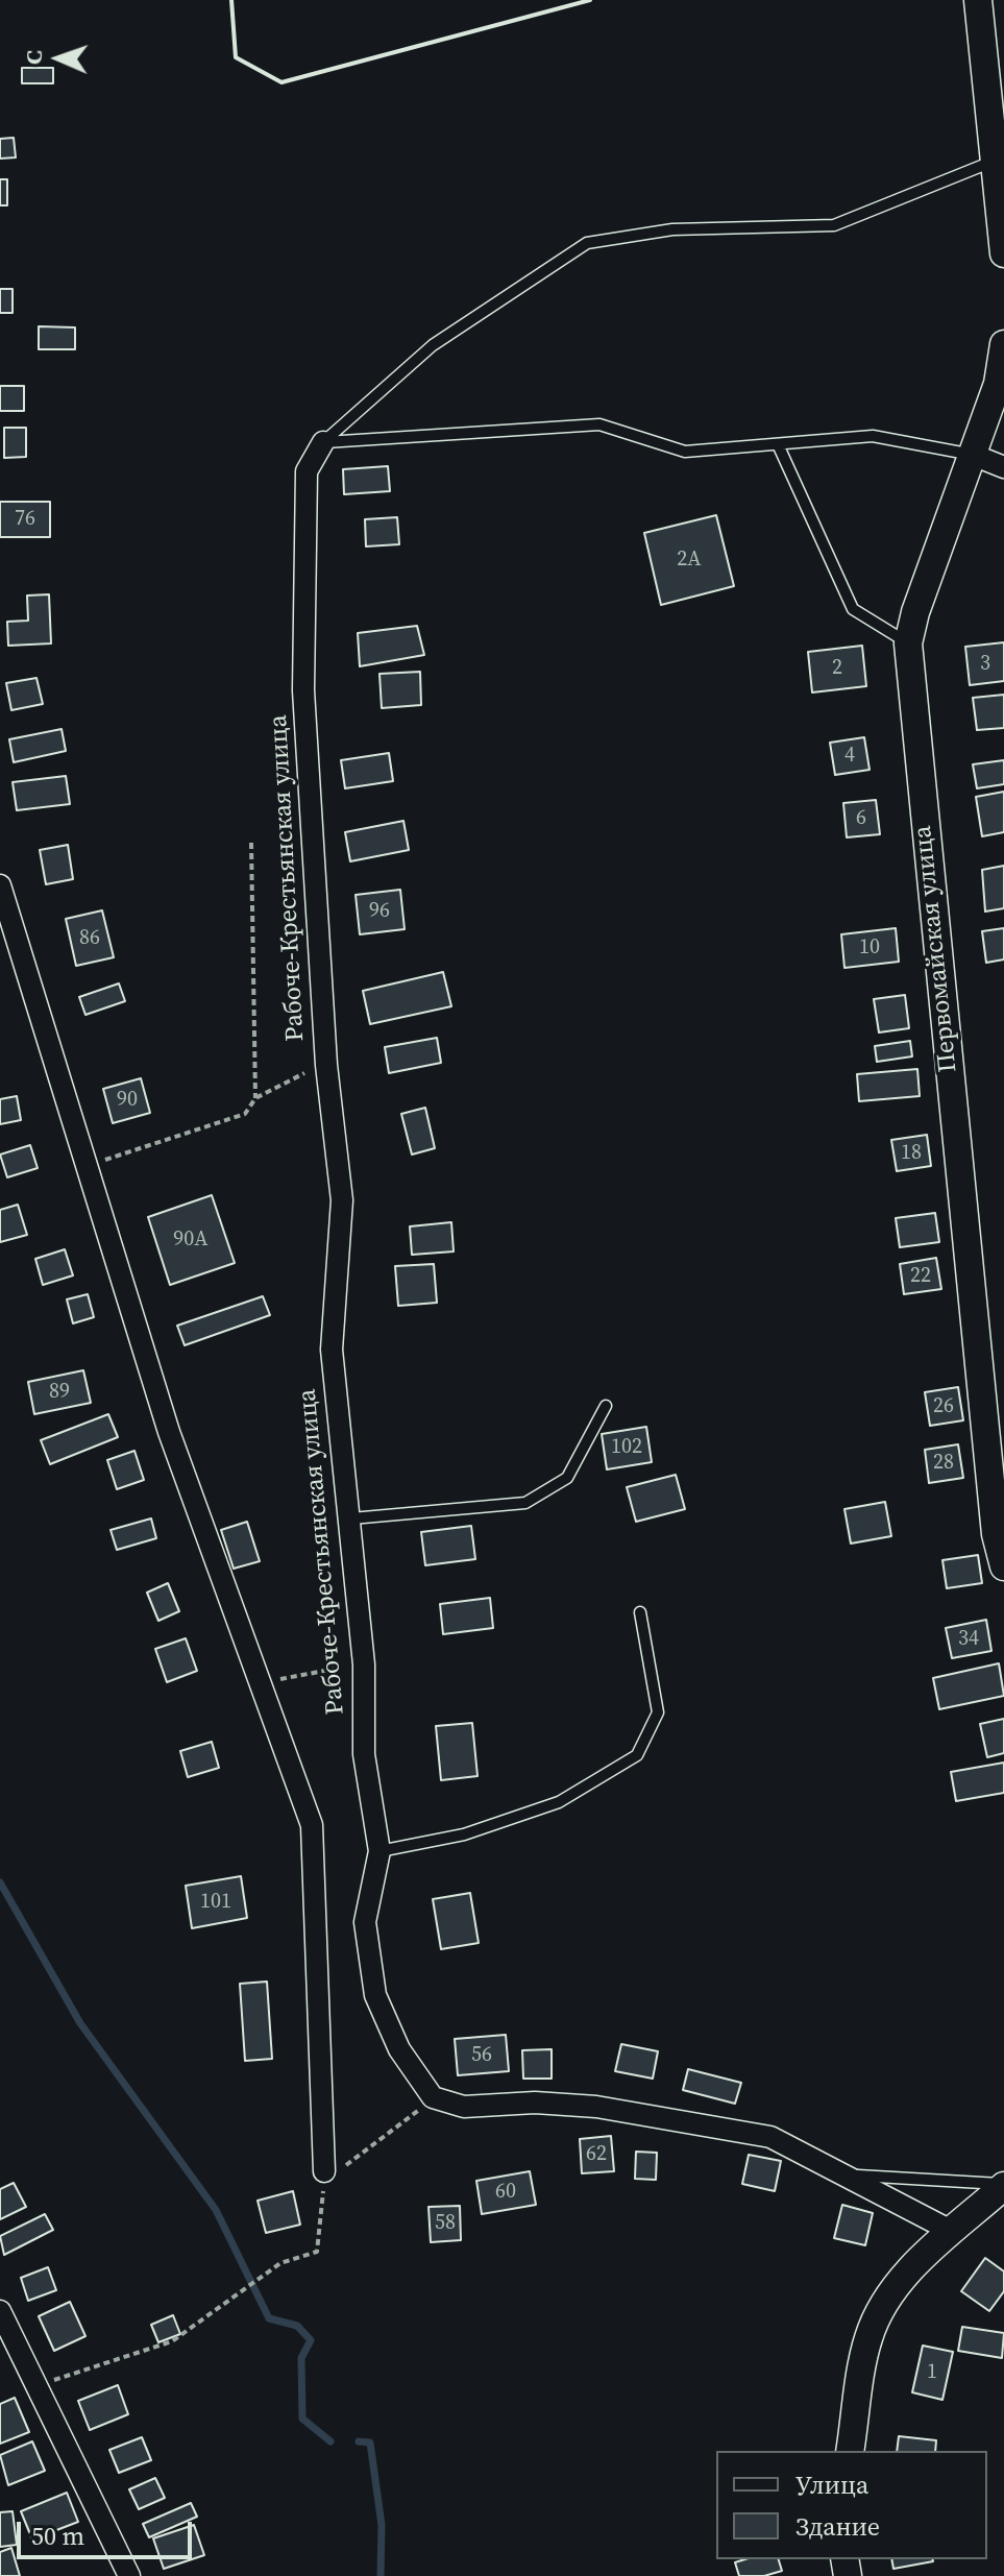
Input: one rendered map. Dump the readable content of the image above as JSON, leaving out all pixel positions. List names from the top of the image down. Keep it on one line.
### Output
{"streets":{"street":["Рабоче-Крестьянская улица","Первомайская улица"]},"house_numbers":["76","2А","3","2","4","6","96","86","10","90","18","90А","22","89","26","102","28","34","101","56","62","60","58","1"],"legend":["Улица","Здание"],"scale_bar":"50 m","north":"left"}
